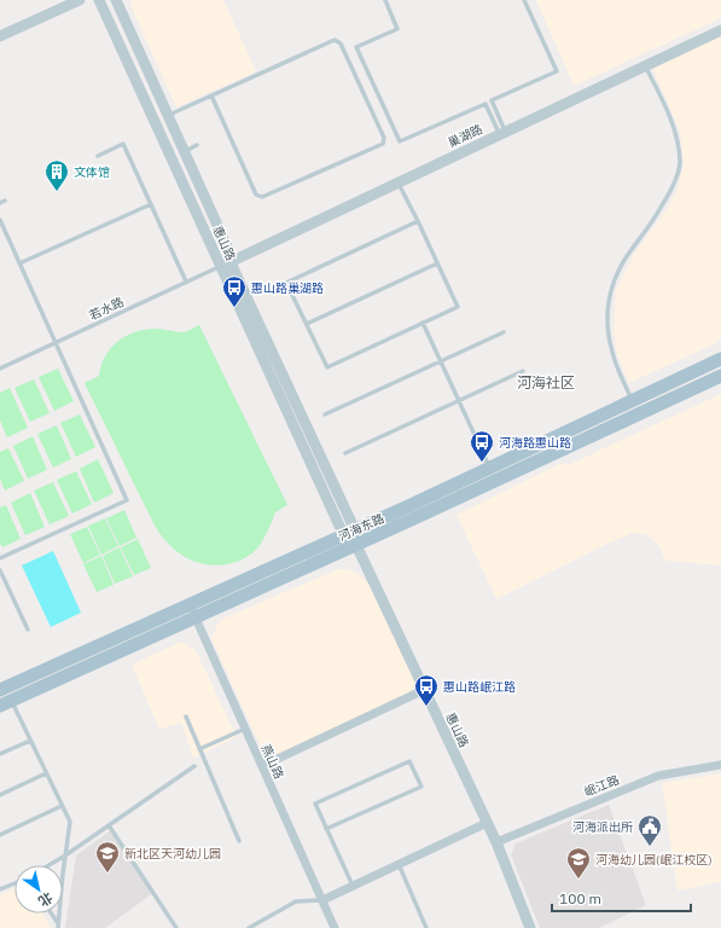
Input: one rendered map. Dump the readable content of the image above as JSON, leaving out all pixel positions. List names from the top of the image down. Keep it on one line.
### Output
{"streets":{"main road":["河海东路"],"street":["巢湖路","惠山路","燕山路","岷江路"],"lane":["若水路"]},"crossings":[["巢湖路","惠山路"],["巢湖路","若水路"],["惠山路","若水路"],["惠山路","河海东路"],["惠山路","岷江路"],["河海东路","燕山路"]],"districts":["河海社区"],"places":{"building":["文体馆"],"bus stop":["惠山路巢湖路","河海路惠山路","惠山路岷江路"],"public building":["河海派出所"],"school or university":["新北区天河幼儿园","河海幼儿园(岷江校区)"]},"scale_bar":"100 m","north":"bottom right"}
